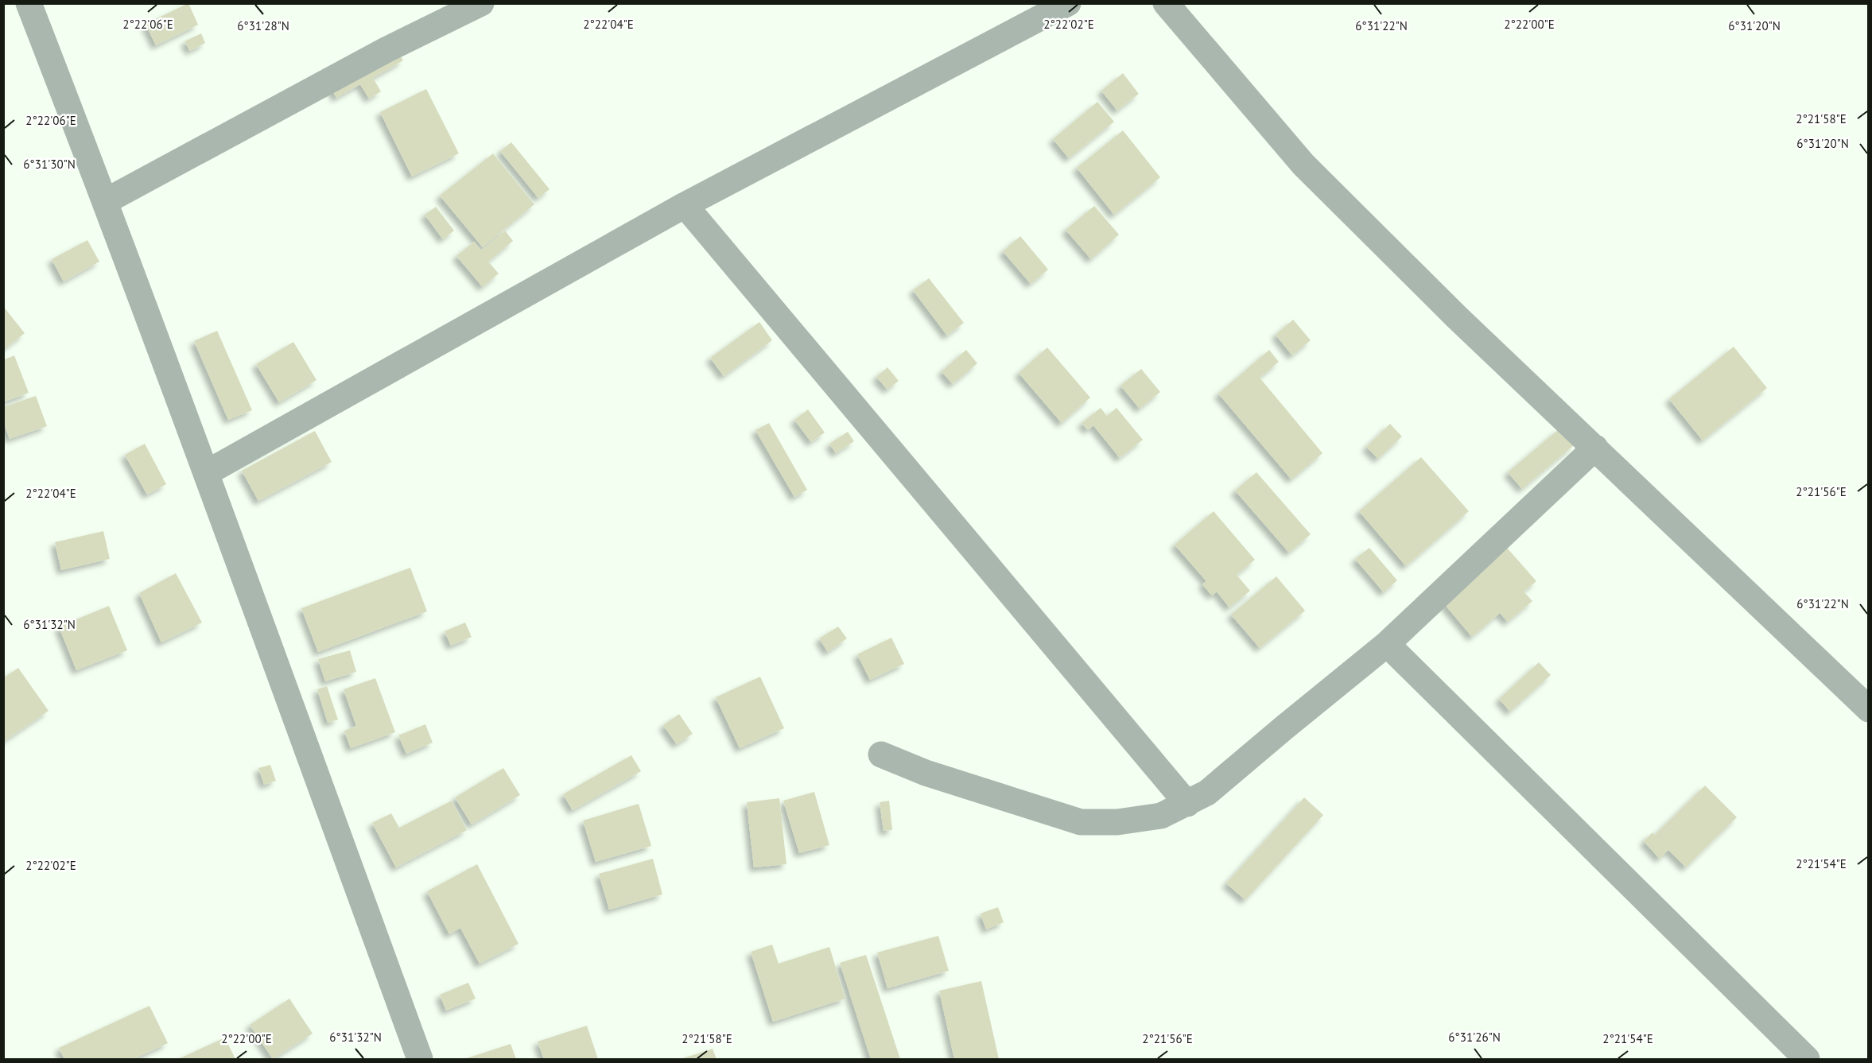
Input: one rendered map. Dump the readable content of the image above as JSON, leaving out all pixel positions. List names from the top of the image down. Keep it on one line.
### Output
{"coordinates":["2°22'06\"E","2°22'04\"E","2°22'02\"E","2°22'00\"E","6°31'20\"N","6°31'28\"N","6°31'22\"N","2°21'58\"E","6°31'30\"N","2°21'56\"E","6°31'32\"N","2°21'54\"E","6°31'26\"N"]}
